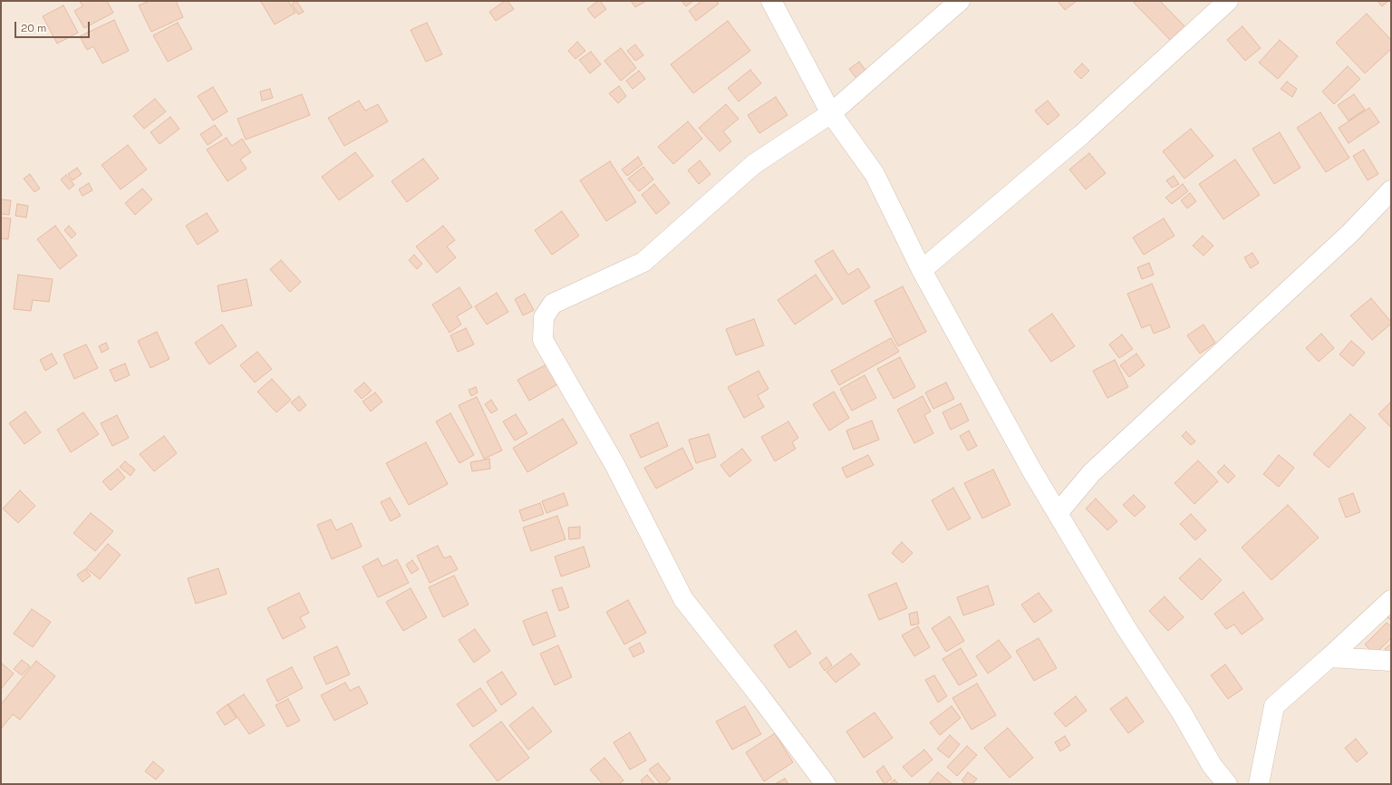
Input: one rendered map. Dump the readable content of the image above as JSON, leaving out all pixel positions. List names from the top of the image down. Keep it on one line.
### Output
{"scale_bar":"20 m"}
